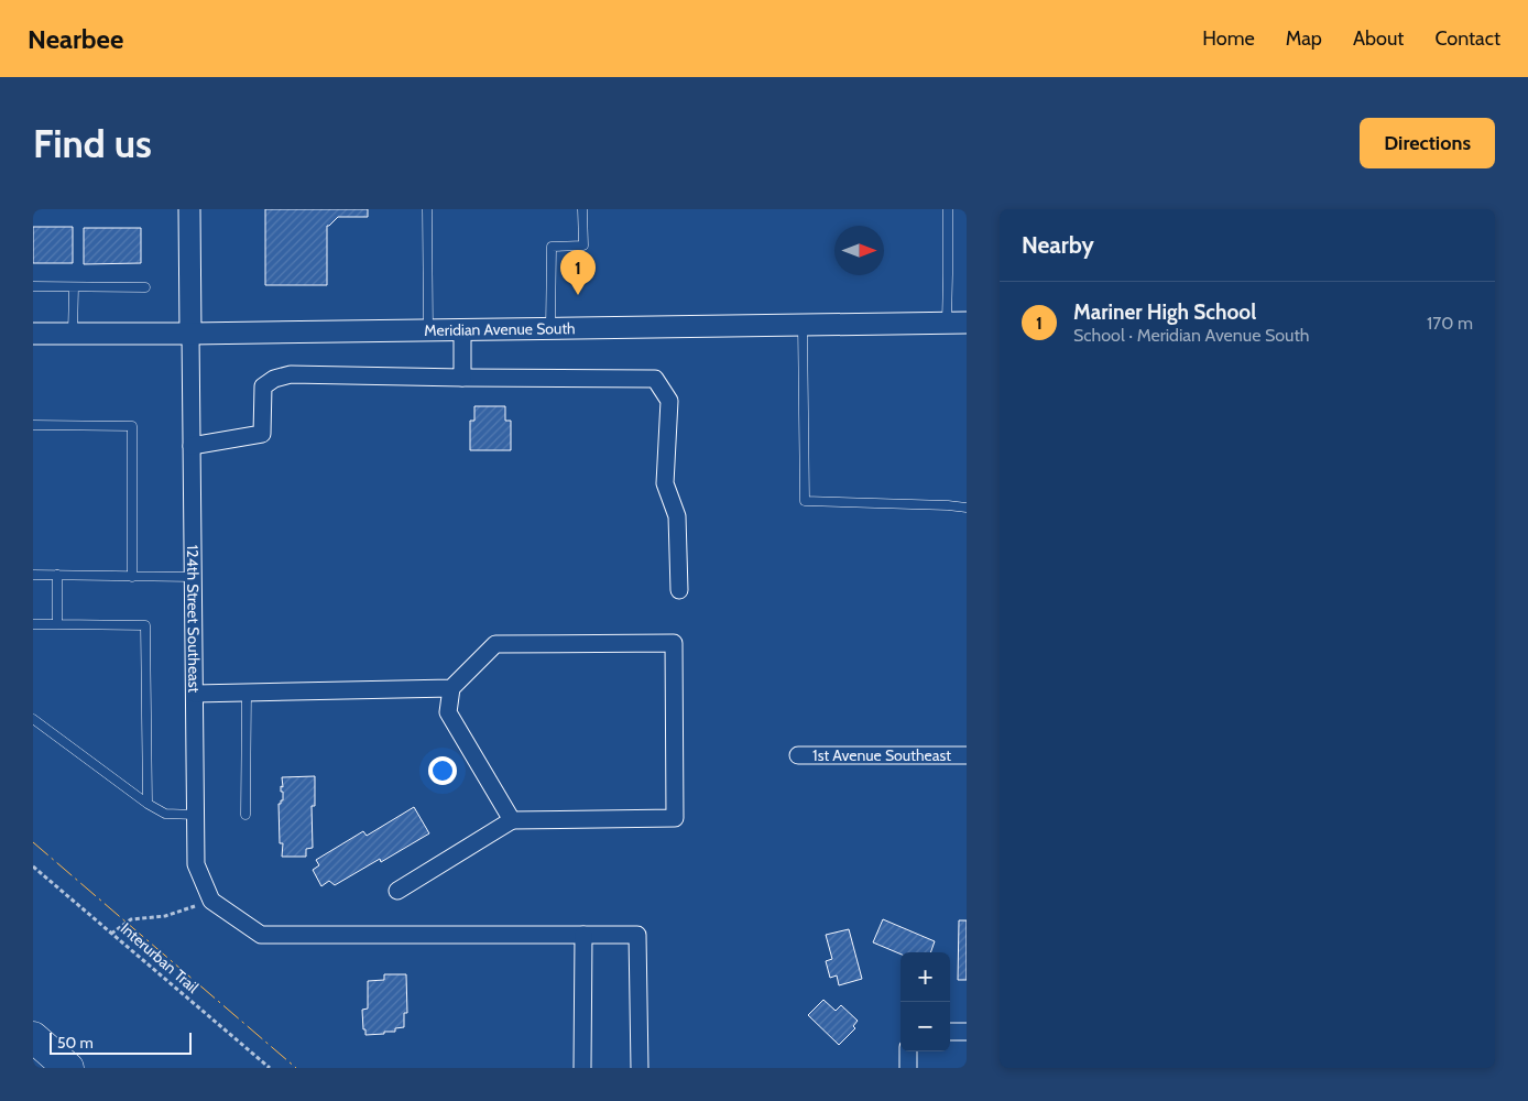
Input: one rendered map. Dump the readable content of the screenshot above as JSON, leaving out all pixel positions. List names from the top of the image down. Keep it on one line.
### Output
{"streets":{"street":["Meridian Avenue South","124th Street Southeast","1st Avenue Southeast"],"path":["Interurban Trail"]},"crossings":[["Meridian Avenue South","124th Street Southeast"]],"scale_bar":"50 m","north":"right","page":{"header":"Nearbee","nav":["Home","Map","About","Contact"],"buttons":"Directions","title":"Find us","heading":"Nearby","pins":"1","list":[{"mark":"1","name":"Mariner High School","note":"School · Meridian Avenue South","value":"170 m"}],"map_buttons":["+","−"],"scale":"50 m"}}
